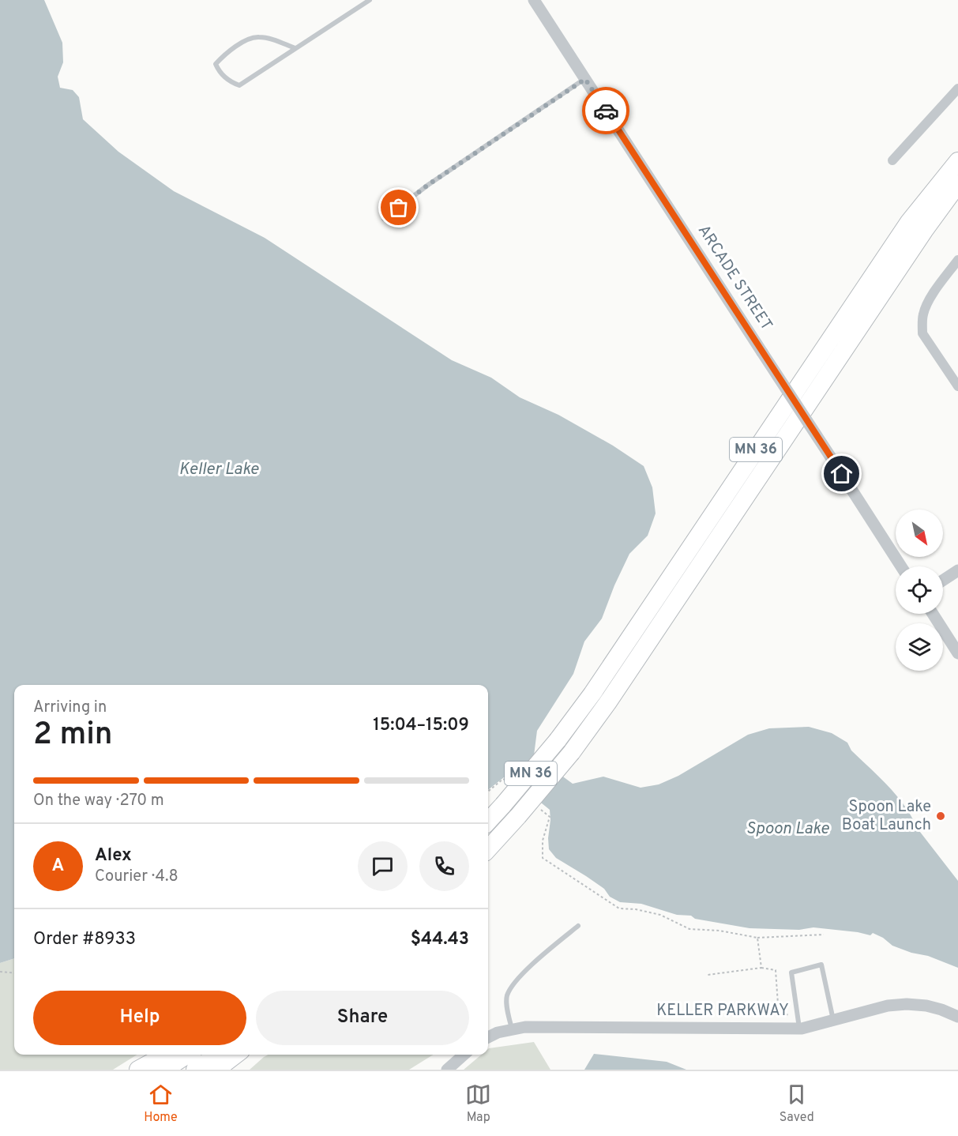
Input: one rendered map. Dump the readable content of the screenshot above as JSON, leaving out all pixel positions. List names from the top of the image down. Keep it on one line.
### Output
{"streets":{"highway":["MN 36"],"street":["ARCADE STREET","KELLER PARKWAY"]},"water":["Keller Lake","Spoon Lake"],"places":["Spoon Lake Boat Launch"],"north":"bottom right","page":{"heading":["2 min","Arriving in","15:04–15:09"],"panel":["Alex","Courier · 4.8","Order #8933","$44.43"],"bar":"On the way · 270 m","round":"A","buttons":["Help","Share"],"tabs":["Home","Map","Saved"]}}
